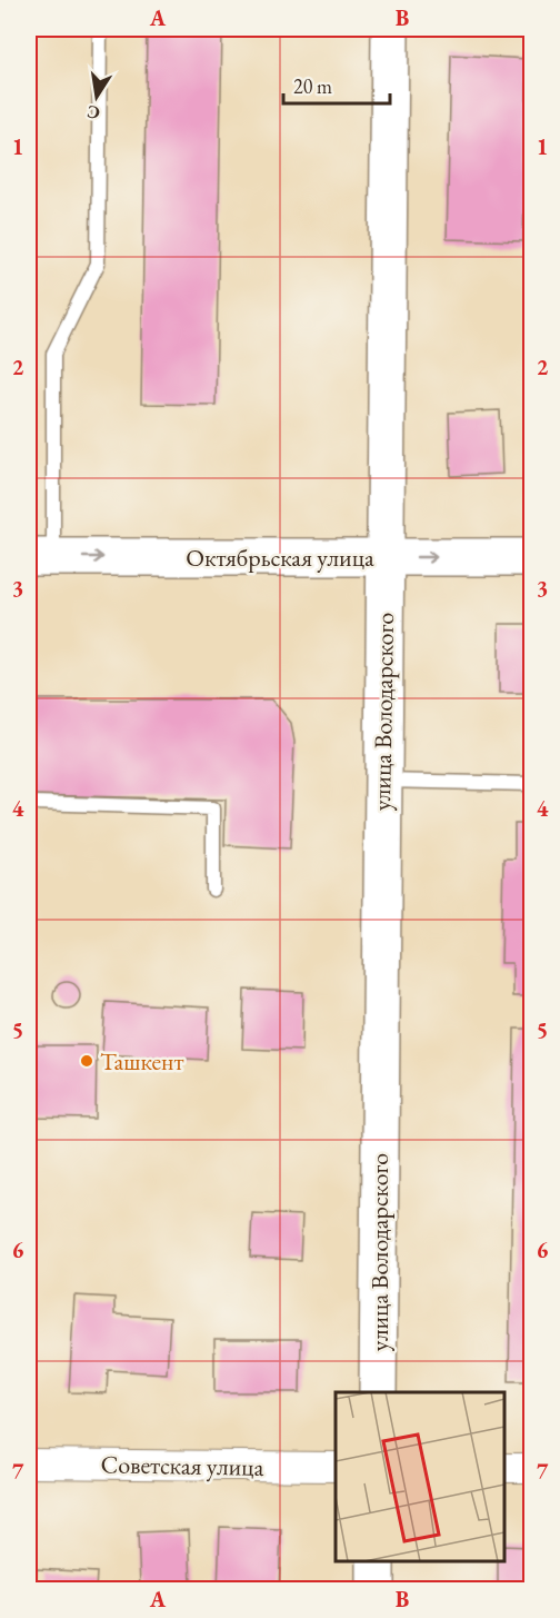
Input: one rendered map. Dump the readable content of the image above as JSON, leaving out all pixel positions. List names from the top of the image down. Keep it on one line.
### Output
{"streets":{"main road":["Октябрьская улица","улица Володарского"],"street":["Советская улица"]},"crossings":[["Октябрьская улица","улица Володарского"]],"one_way":["Октябрьская улица"],"places":["Ташкент"],"scale_bar":"20 m","north":"bottom","grid":{"columns":["A","B"],"rows":["1","2","3","4","5","6","7"]}}
